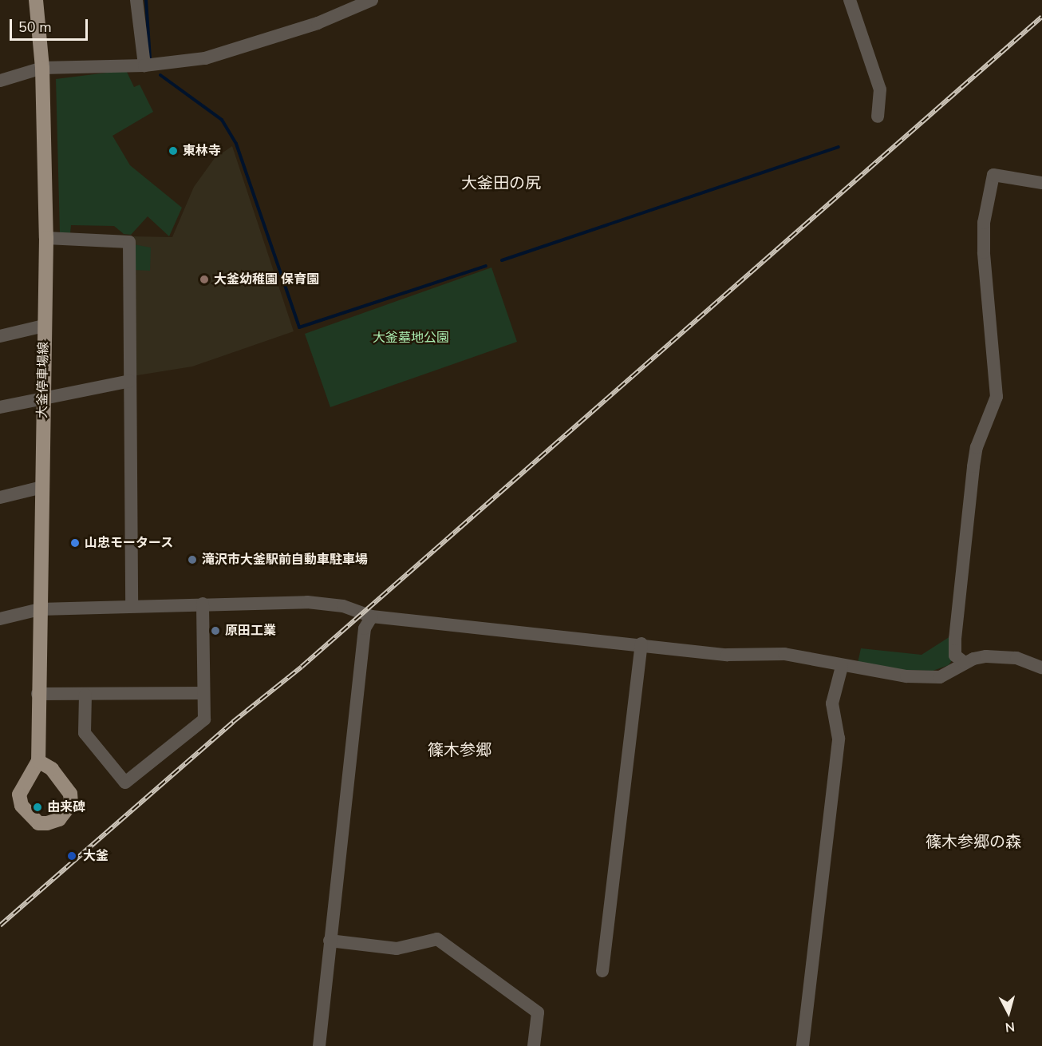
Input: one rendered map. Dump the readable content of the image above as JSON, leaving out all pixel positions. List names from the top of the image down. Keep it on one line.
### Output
{"streets":{"main road":["大釜停車場線"]},"districts":["大釜田の尻","篠木参郷","篠木参郷の森"],"parks":["大釜墓地公園"],"places":["東林寺","大釜幼稚園 保育園","山忠モータース","滝沢市大釜駅前自動車駐車場","原田工業","由来碑","大釜"],"scale_bar":"50 m","north":"bottom"}
